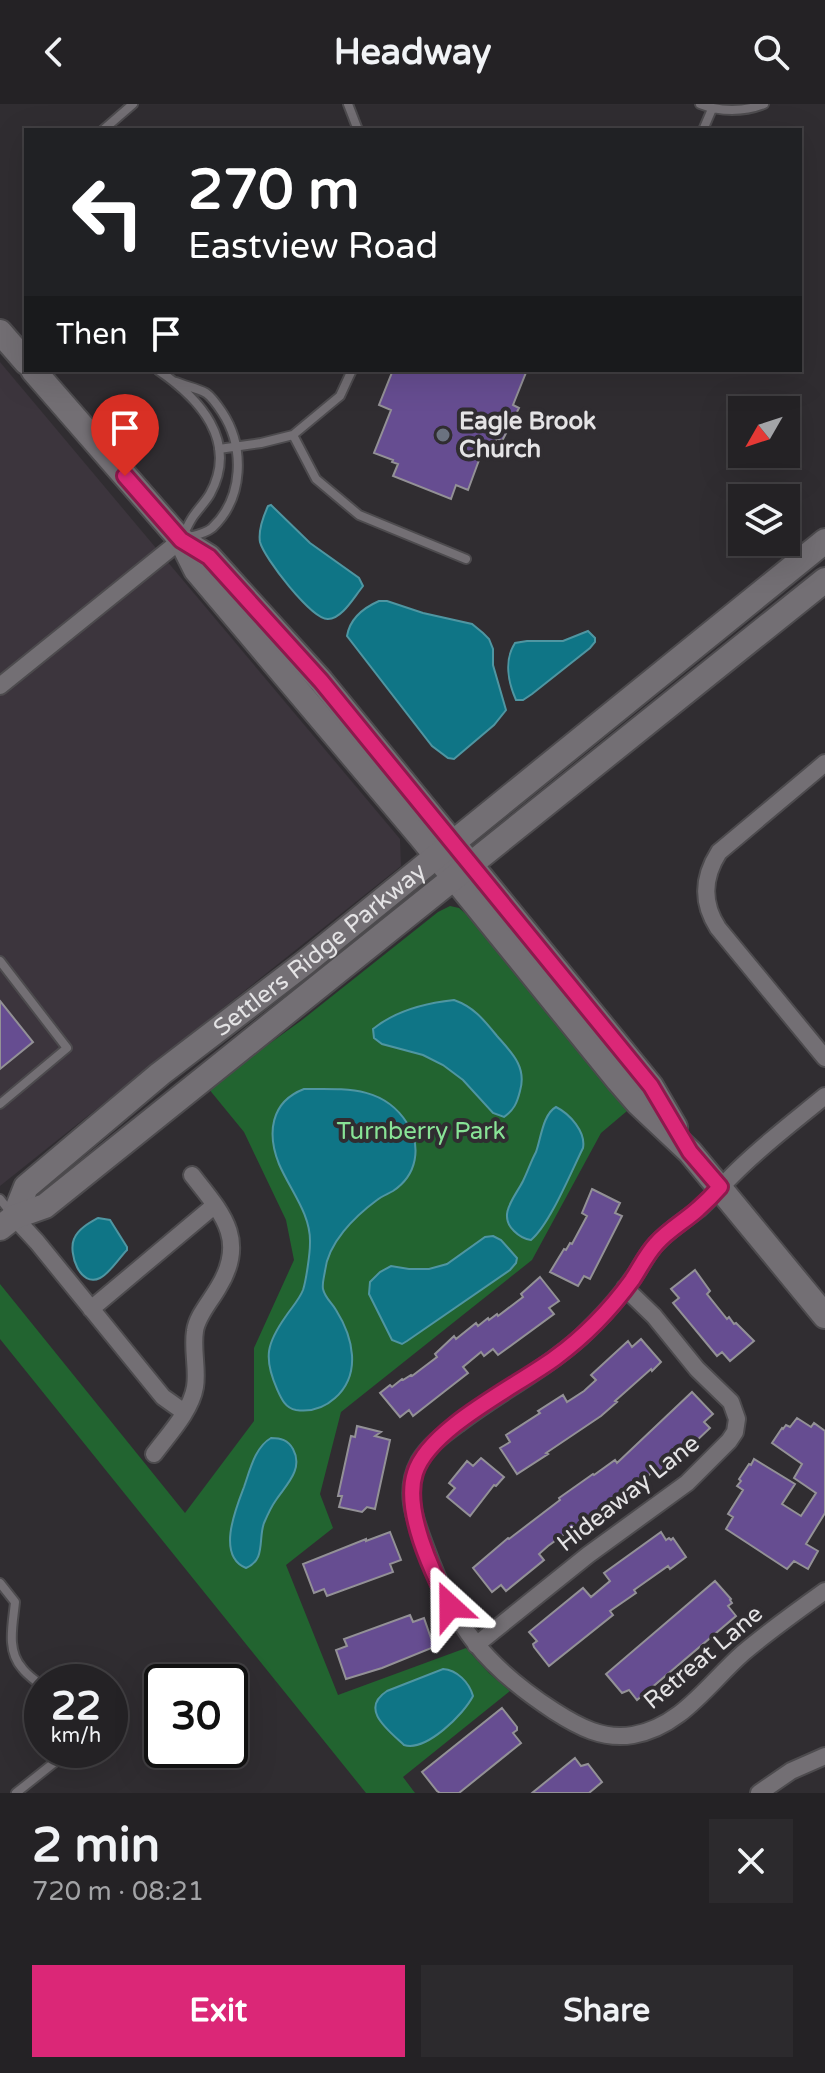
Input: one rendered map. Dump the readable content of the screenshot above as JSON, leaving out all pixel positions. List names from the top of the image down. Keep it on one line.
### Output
{"streets":{"street":["Settlers Ridge Parkway","Hideaway Lane","Retreat Lane"]},"crossings":[["Hideaway Lane","Retreat Lane"]],"parks":["Turnberry Park"],"places":["Eagle Brook Church"],"north":"bottom left","page":{"header":"Headway","turn":["270 m","Eastview Road"],"then":"Then","speed":"22 km/h","limit":"30","heading":["2 min","720 m · 08:21"],"buttons":["Exit","Share"]}}
